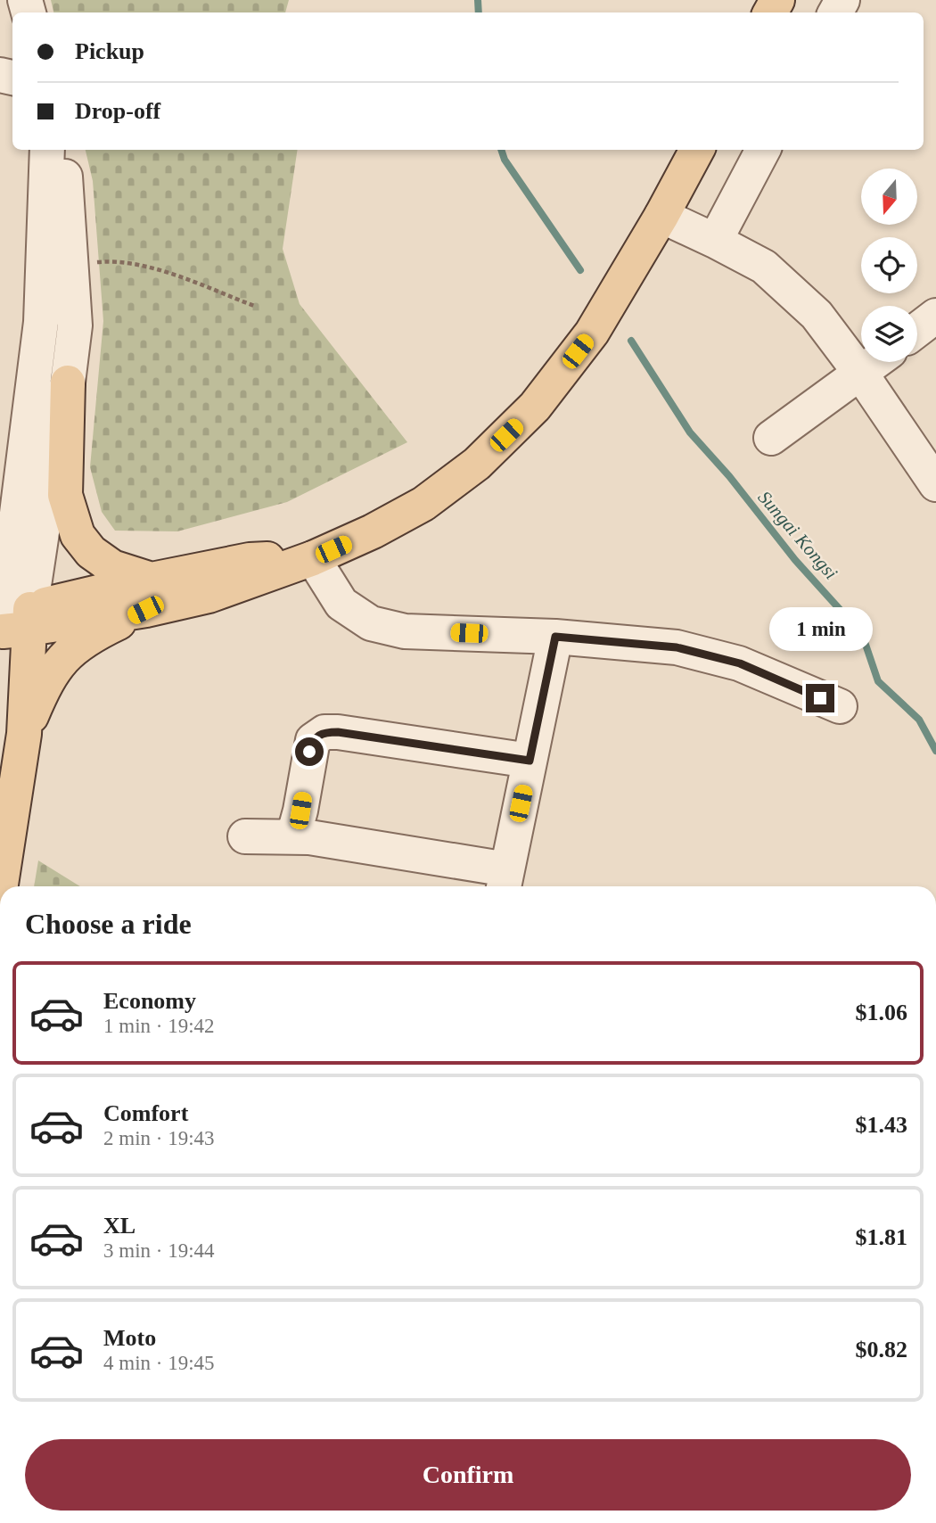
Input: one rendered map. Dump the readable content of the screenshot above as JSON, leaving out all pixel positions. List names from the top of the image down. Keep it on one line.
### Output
{"water":["Sungai Kongsi"],"north":"bottom","page":{"banner":["Pickup","Drop-off"],"bubble":"1 min","heading":"Choose a ride","list":[{"name":"Economy","note":"1 min · 19:42","value":"$1.06"},{"name":"Comfort","note":"2 min · 19:43","value":"$1.43"},{"name":"XL","note":"3 min · 19:44","value":"$1.81"},{"name":"Moto","note":"4 min · 19:45","value":"$0.82"}],"buttons":"Confirm"}}
